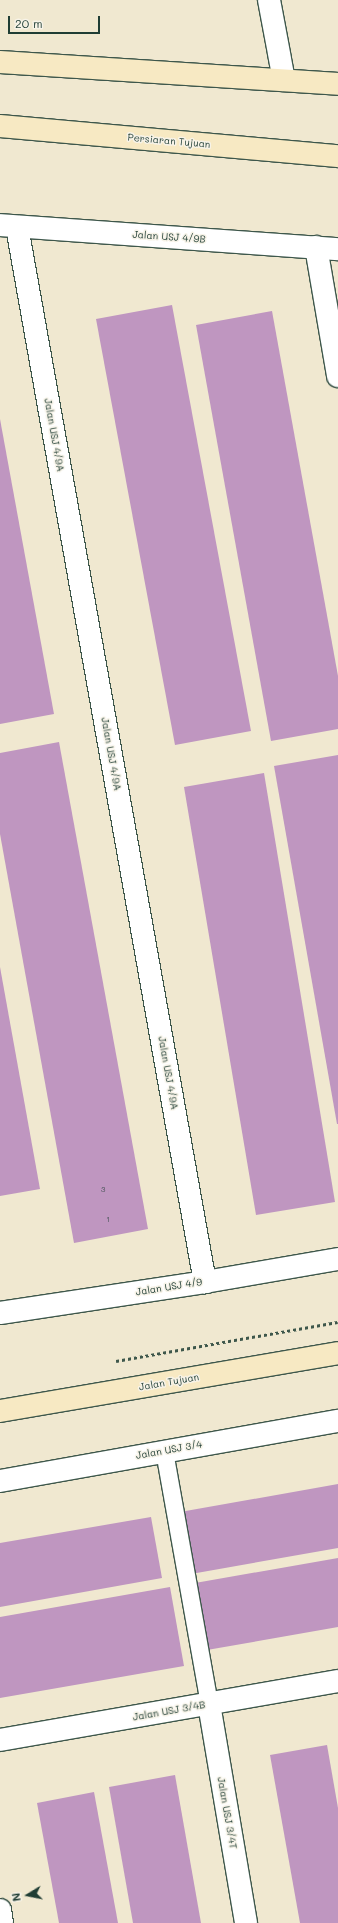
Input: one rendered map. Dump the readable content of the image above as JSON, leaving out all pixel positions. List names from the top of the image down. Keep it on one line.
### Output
{"streets":{"main road":["Persiaran Tujuan","Jalan Tujuan"],"street":["Jalan USJ 4/9B","Jalan USJ 4/9A","Jalan USJ 4/9","Jalan USJ 3/4","Jalan USJ 3/4B","Jalan USJ 3/4T"]},"crossings":[["Jalan USJ 4/9B","Jalan USJ 4/9A"],["Jalan USJ 4/9A","Jalan USJ 4/9"],["Jalan USJ 3/4B","Jalan USJ 3/4T"]],"house_numbers":["3","1"],"scale_bar":"20 m","north":"left"}
